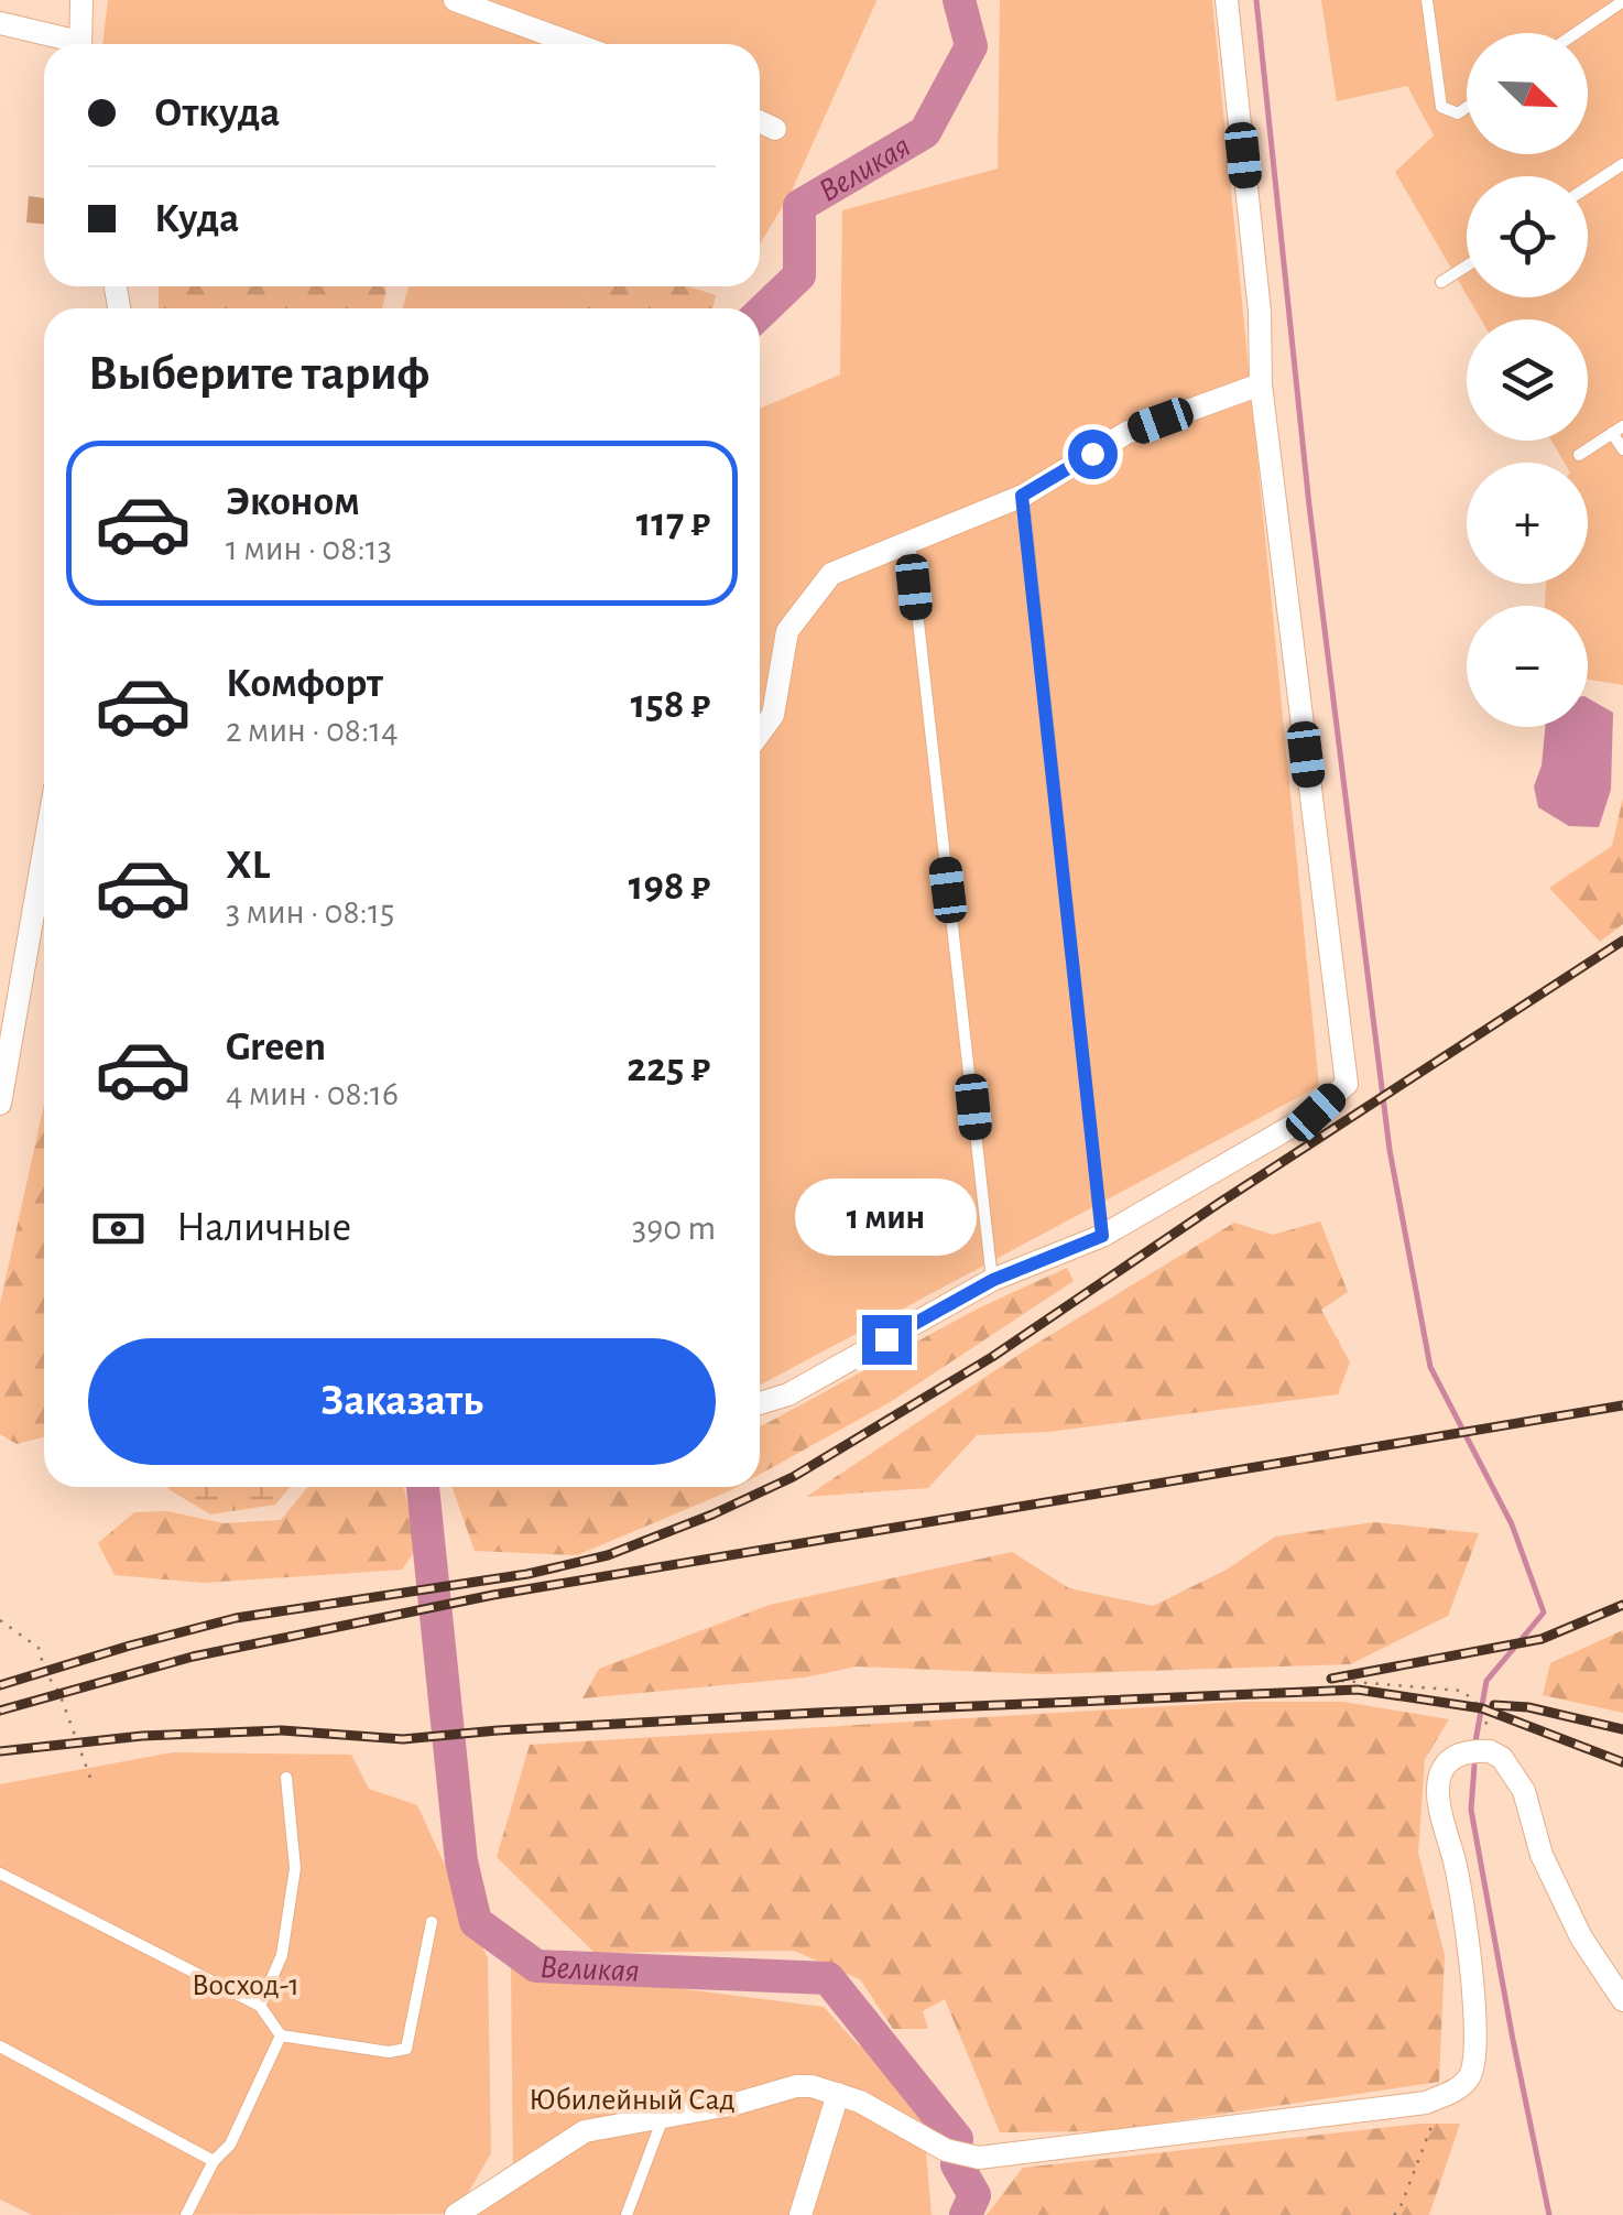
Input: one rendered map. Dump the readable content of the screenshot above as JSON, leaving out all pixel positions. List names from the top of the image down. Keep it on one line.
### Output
{"water":["Великая"],"parks":["Восход-1","Юбилейный Сад"],"north":"bottom right","page":{"map_buttons":["+","−"],"banner":["Откуда","Куда"],"heading":"Выберите тариф","list":[{"name":"Эконом","note":"1 мин · 08:13","value":"117 ₽"},{"name":"Комфорт","note":"2 мин · 08:14","value":"158 ₽"},{"name":"XL","note":"3 мин · 08:15","value":"198 ₽"},{"name":"Green","note":"4 мин · 08:16","value":"225 ₽"}],"pay":["Наличные","390 m"],"bubble":"1 мин","buttons":"Заказать"}}
